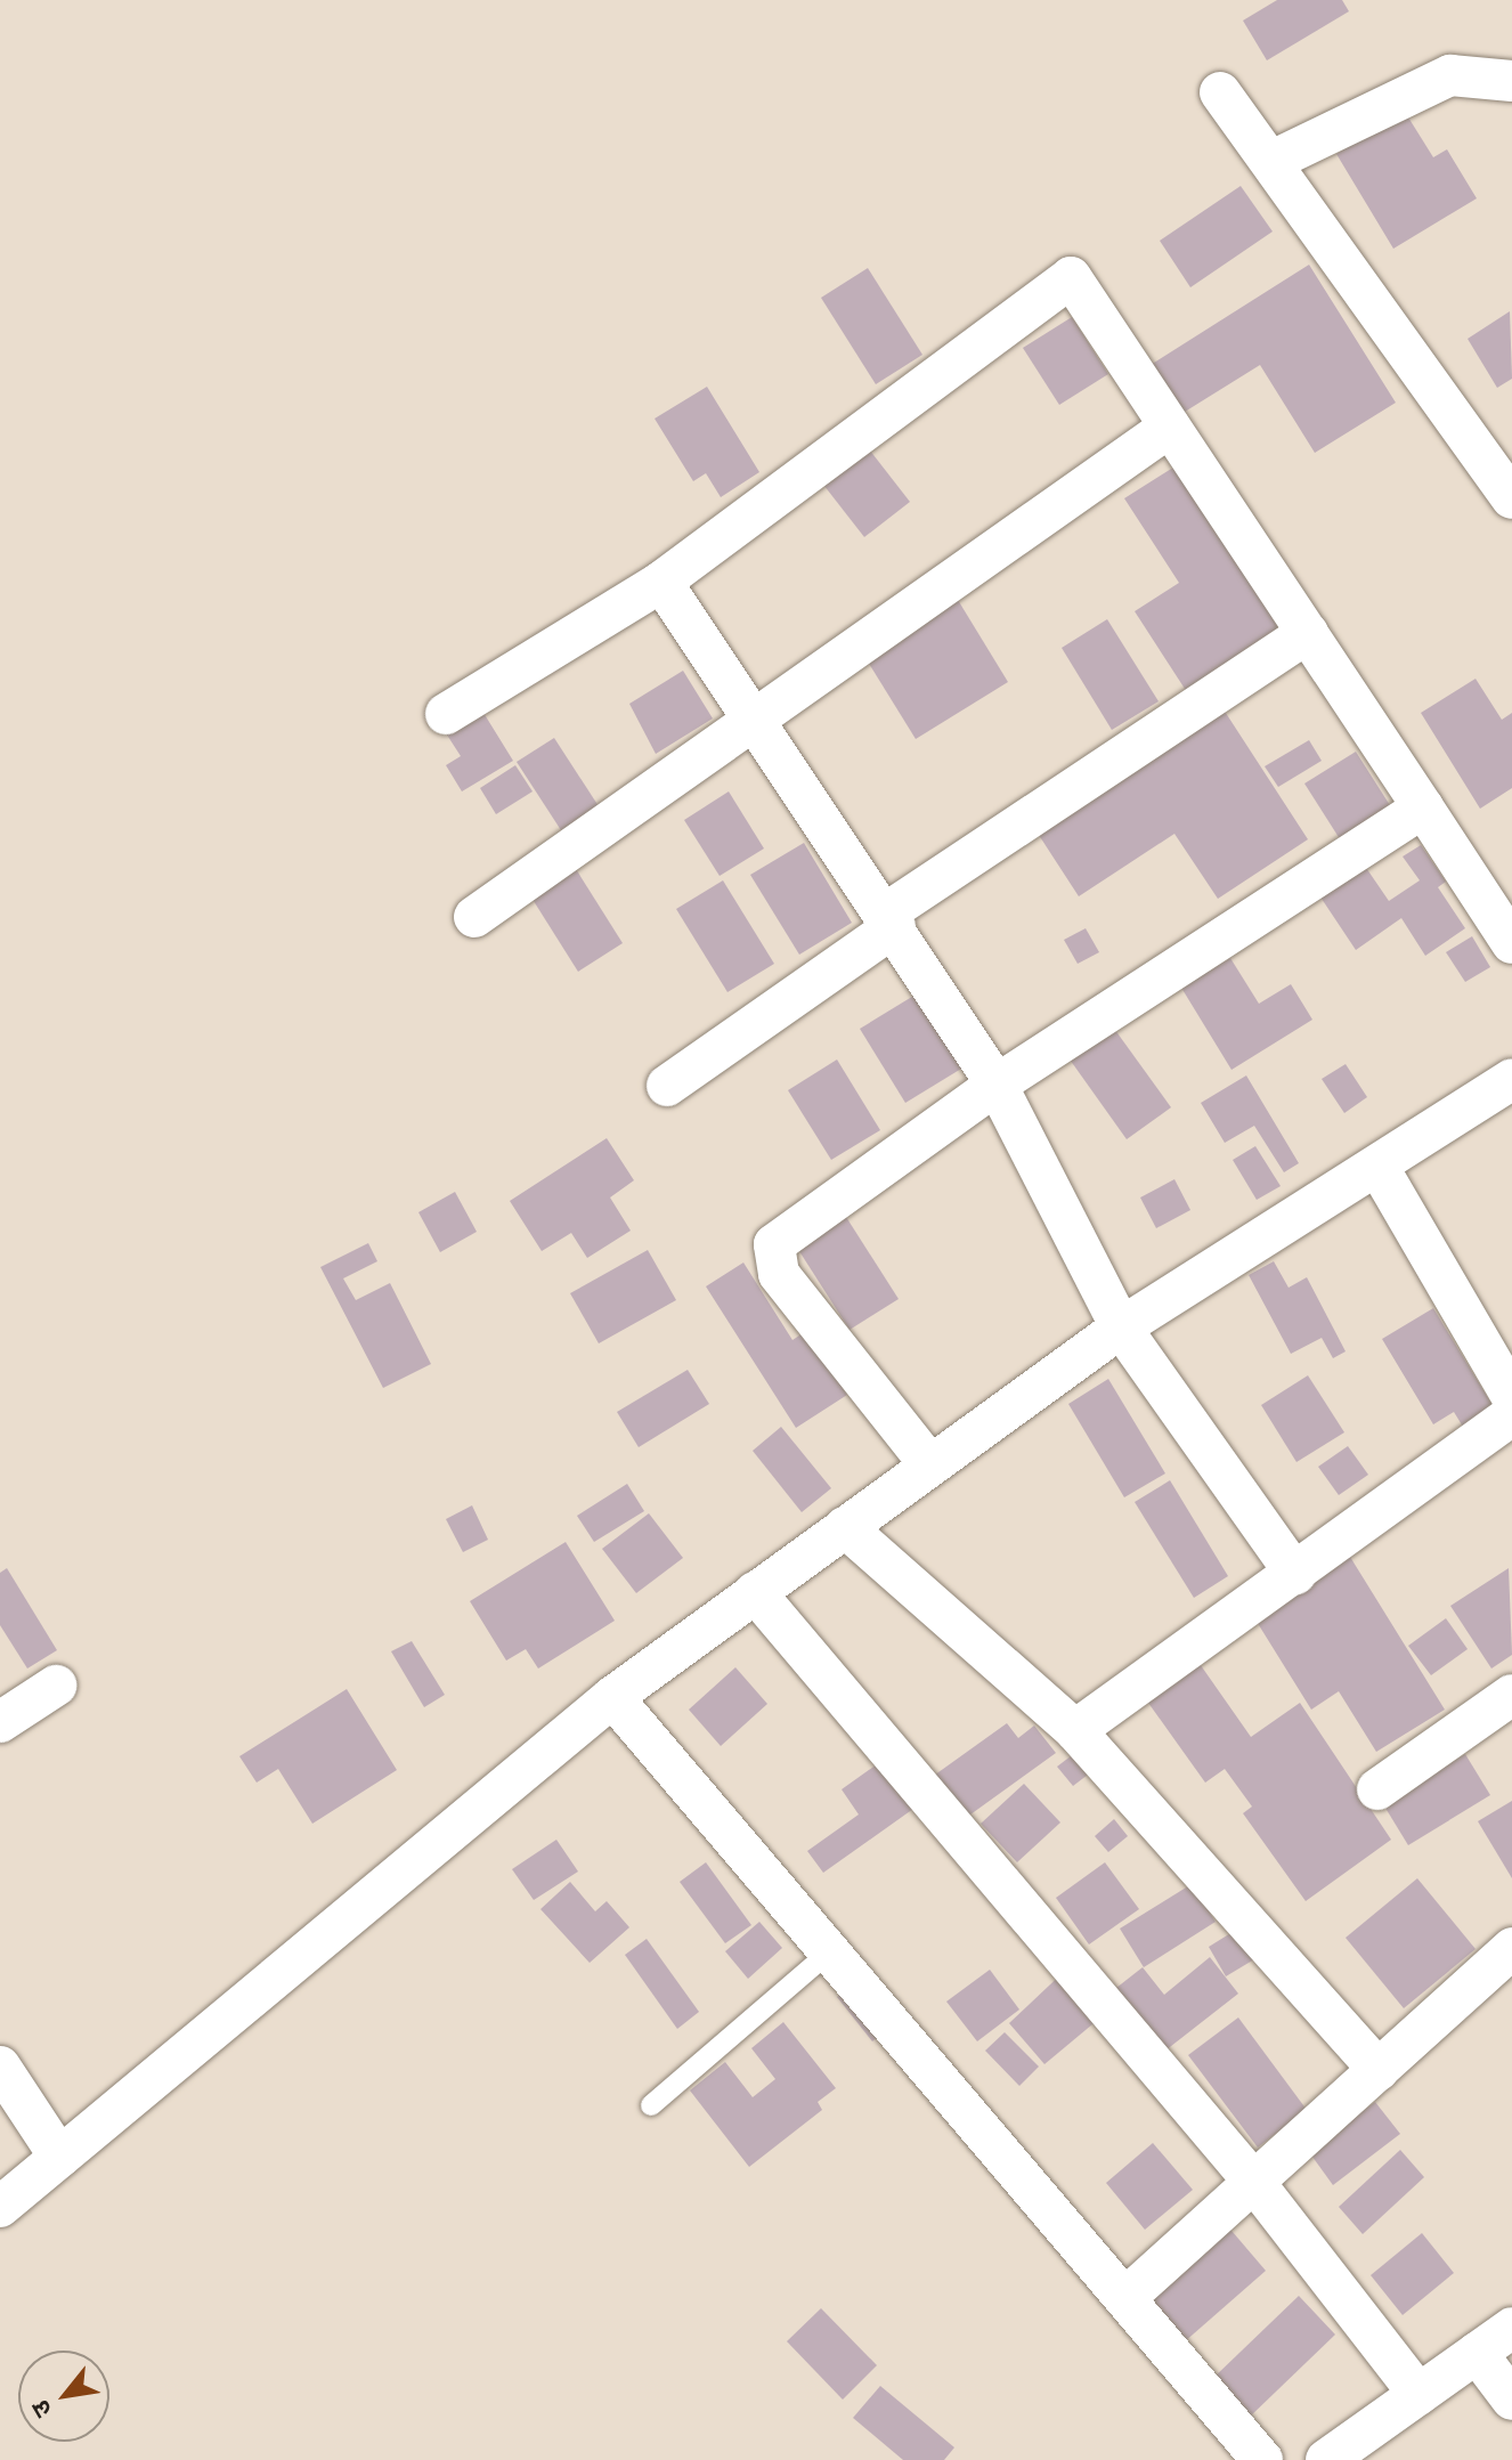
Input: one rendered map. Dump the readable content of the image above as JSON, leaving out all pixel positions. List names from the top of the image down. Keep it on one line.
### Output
{"north":"bottom left"}
